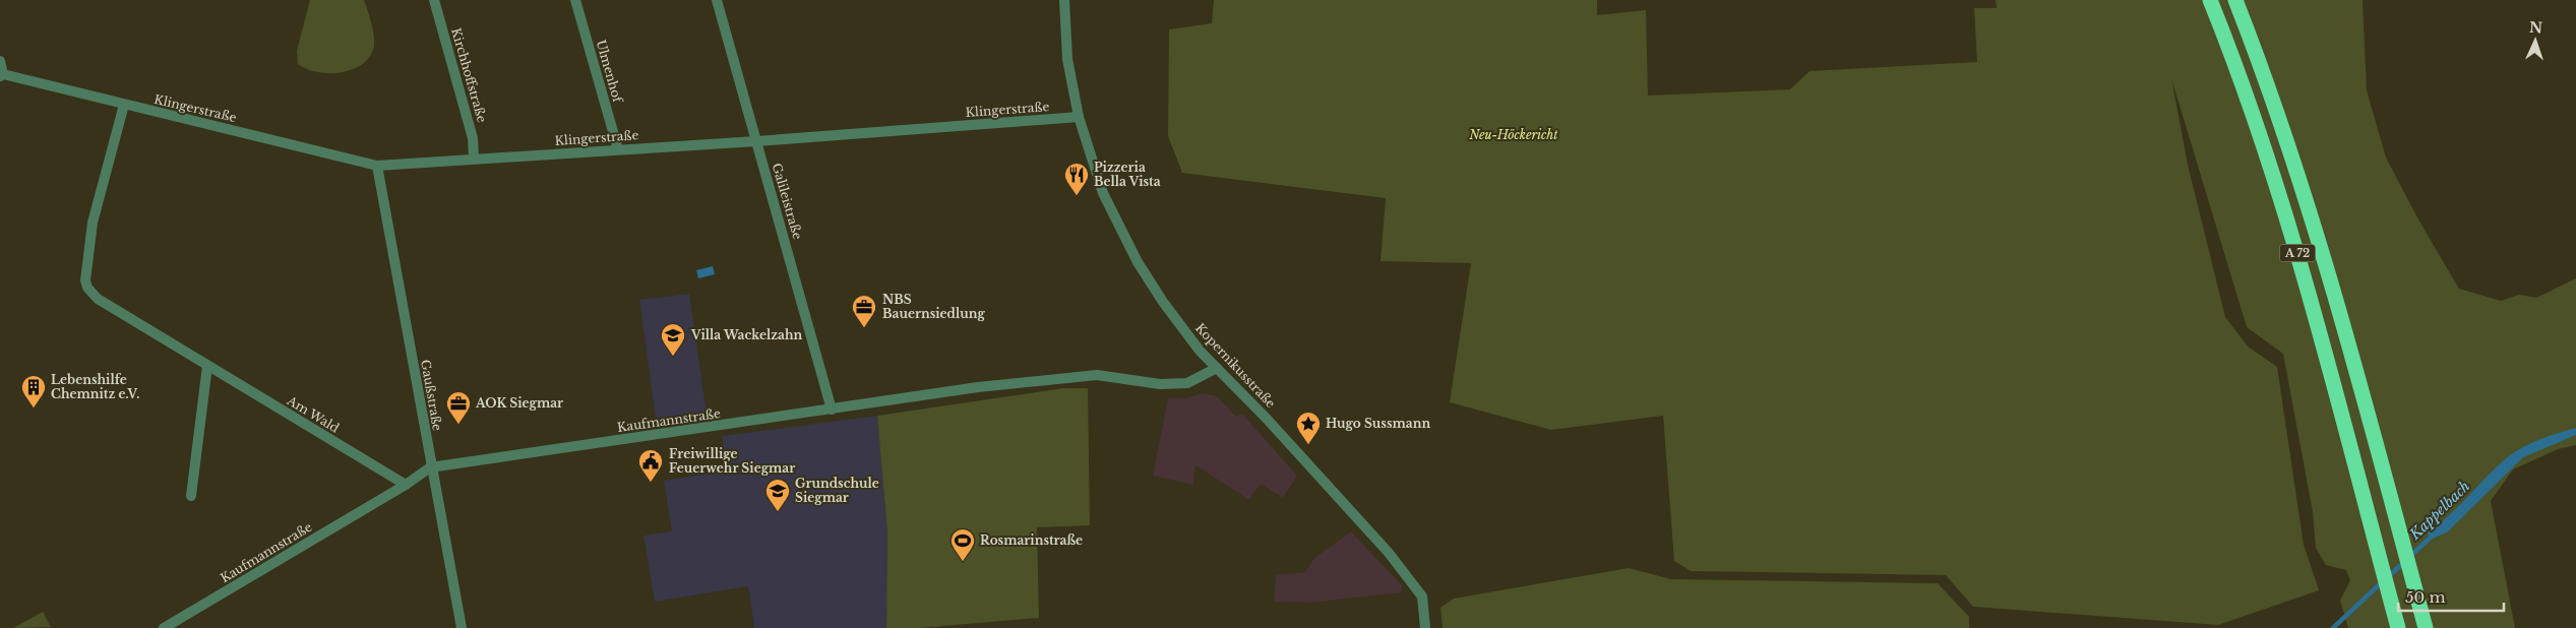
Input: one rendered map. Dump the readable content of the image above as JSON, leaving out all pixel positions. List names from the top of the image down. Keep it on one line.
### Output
{"streets":{"highway":["A 72"],"street":["Ulmenhof","Kirchhoffstraße","Klingerstraße","Galileistraße","Kopernikusstraße","Gaußstraße","Am Wald","Kaufmannstraße"]},"crossings":[["Ulmenhof","Klingerstraße"],["Kirchhoffstraße","Klingerstraße"],["Klingerstraße","Galileistraße"],["Klingerstraße","Kopernikusstraße"],["Klingerstraße","Gaußstraße"],["Klingerstraße","Am Wald"],["Galileistraße","Kaufmannstraße"],["Kopernikusstraße","Kaufmannstraße"],["Gaußstraße","Kaufmannstraße"],["Am Wald","Kaufmannstraße"]],"water":["Kappelbach"],"parks":["Neu-Höckericht"],"places":{"restaurant":["Pizzeria Bella Vista"],"office":["NBS Bauernsiedlung","AOK Siegmar"],"school or university":["Villa Wackelzahn","Grundschule Siegmar"],"building":["Lebenshilfe Chemnitz e.V."],"place":["Hugo Sussmann"],"public building":["Freiwillige Feuerwehr Siegmar"],"sports":["Rosmarinstraße"]},"scale_bar":"50 m","north":"top"}
